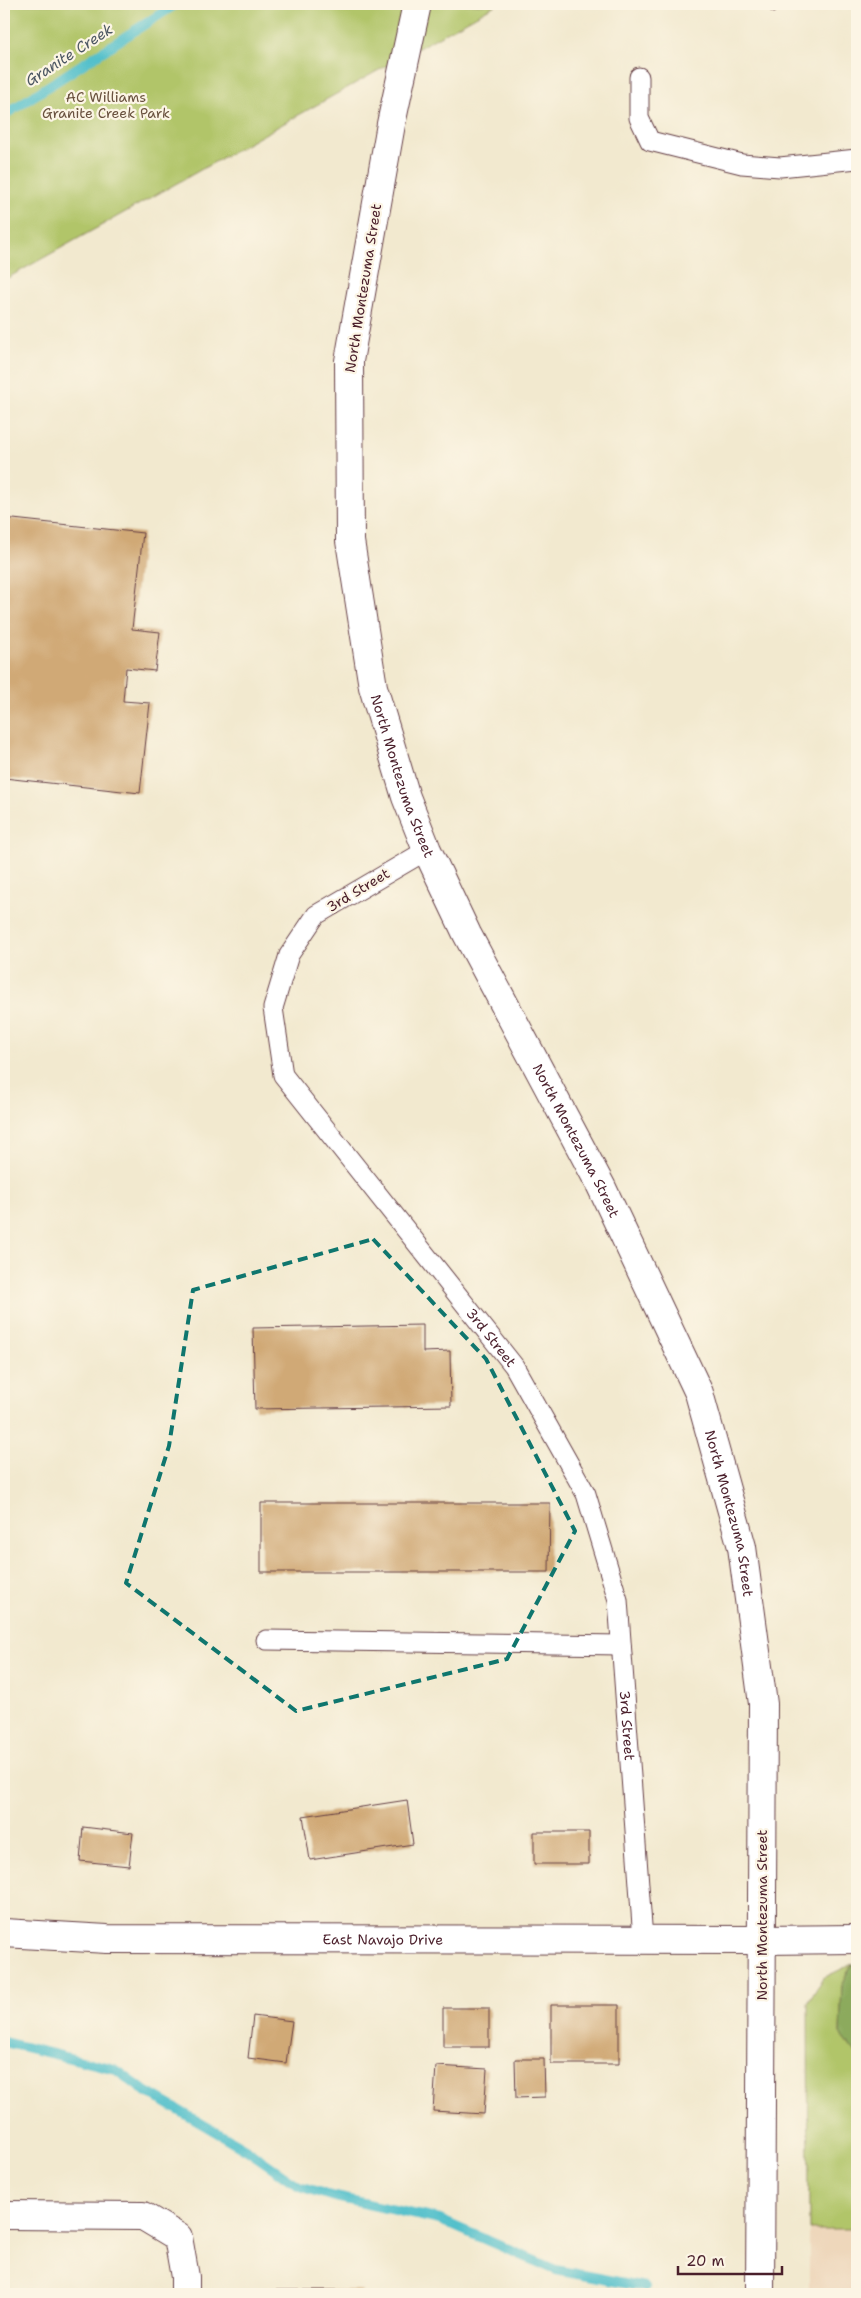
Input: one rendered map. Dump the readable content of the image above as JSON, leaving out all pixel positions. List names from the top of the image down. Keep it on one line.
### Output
{"streets":{"main road":["North Montezuma Street","East Navajo Drive"],"lane":["3rd Street"]},"crossings":[["North Montezuma Street","3rd Street"],["North Montezuma Street","East Navajo Drive"],["3rd Street","East Navajo Drive"]],"water":["Granite Creek"],"parks":["AC Williams Granite Creek Park"],"scale_bar":"20 m"}
